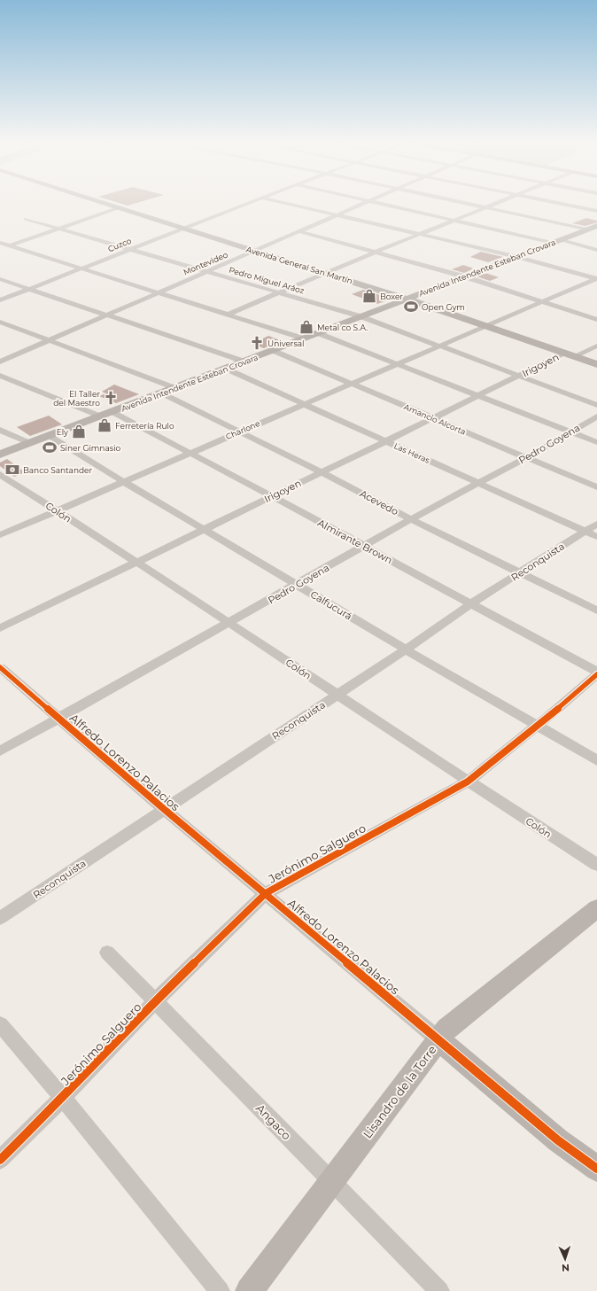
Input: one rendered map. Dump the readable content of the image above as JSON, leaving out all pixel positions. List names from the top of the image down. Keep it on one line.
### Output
{"streets":{"main road":["Avenida General San Martín","Avenida Intendente Esteban Crovara","Alfredo Lorenzo Palacios","Lisandro de la Torre"],"street":["Cuzco","Montevideo","Pedro Miguel Aráoz","Irigoyen","Amancio Alcorta","Charlone","Pedro Goyena","Las Heras","Acevedo","Colón","Almirante Brown","Reconquista","Calfucurá","Jerónimo Salguero","Angaco"]},"crossings":[["Cuzco","Avenida General San Martín"],["Cuzco","Pedro Miguel Aráoz"],["Montevideo","Avenida General San Martín"],["Montevideo","Pedro Miguel Aráoz"],["Avenida General San Martín","Avenida Intendente Esteban Crovara"],["Avenida General San Martín","Irigoyen"],["Avenida General San Martín","Charlone"],["Avenida Intendente Esteban Crovara","Pedro Miguel Aráoz"],["Avenida Intendente Esteban Crovara","Amancio Alcorta"],["Avenida Intendente Esteban Crovara","Las Heras"],["Avenida Intendente Esteban Crovara","Acevedo"],["Avenida Intendente Esteban Crovara","Almirante Brown"],["Avenida Intendente Esteban Crovara","Calfucurá"],["Pedro Miguel Aráoz","Irigoyen"],["Pedro Miguel Aráoz","Charlone"],["Irigoyen","Amancio Alcorta"],["Irigoyen","Las Heras"],["Irigoyen","Acevedo"],["Irigoyen","Colón"],["Irigoyen","Almirante Brown"],["Irigoyen","Calfucurá"],["Amancio Alcorta","Charlone"],["Amancio Alcorta","Pedro Goyena"],["Charlone","Las Heras"],["Charlone","Acevedo"],["Charlone","Colón"],["Charlone","Almirante Brown"],["Charlone","Calfucurá"],["Pedro Goyena","Las Heras"],["Pedro Goyena","Acevedo"],["Pedro Goyena","Colón"],["Pedro Goyena","Almirante Brown"],["Pedro Goyena","Calfucurá"],["Pedro Goyena","Alfredo Lorenzo Palacios"],["Las Heras","Reconquista"],["Acevedo","Reconquista"],["Colón","Reconquista"],["Colón","Jerónimo Salguero"],["Almirante Brown","Reconquista"],["Reconquista","Calfucurá"],["Reconquista","Alfredo Lorenzo Palacios"],["Calfucurá","Jerónimo Salguero"],["Alfredo Lorenzo Palacios","Jerónimo Salguero"],["Alfredo Lorenzo Palacios","Lisandro de la Torre"],["Jerónimo Salguero","Angaco"],["Lisandro de la Torre","Angaco"]],"places":{"shop":["Boxer","Metal co S.A.","Ferretería Rulo","Ely"],"sports":["Open Gym","Siner Gimnasio"],"church":["Universal","El Taller del Maestro"],"bank":["Banco Santander"]},"north":"bottom"}
